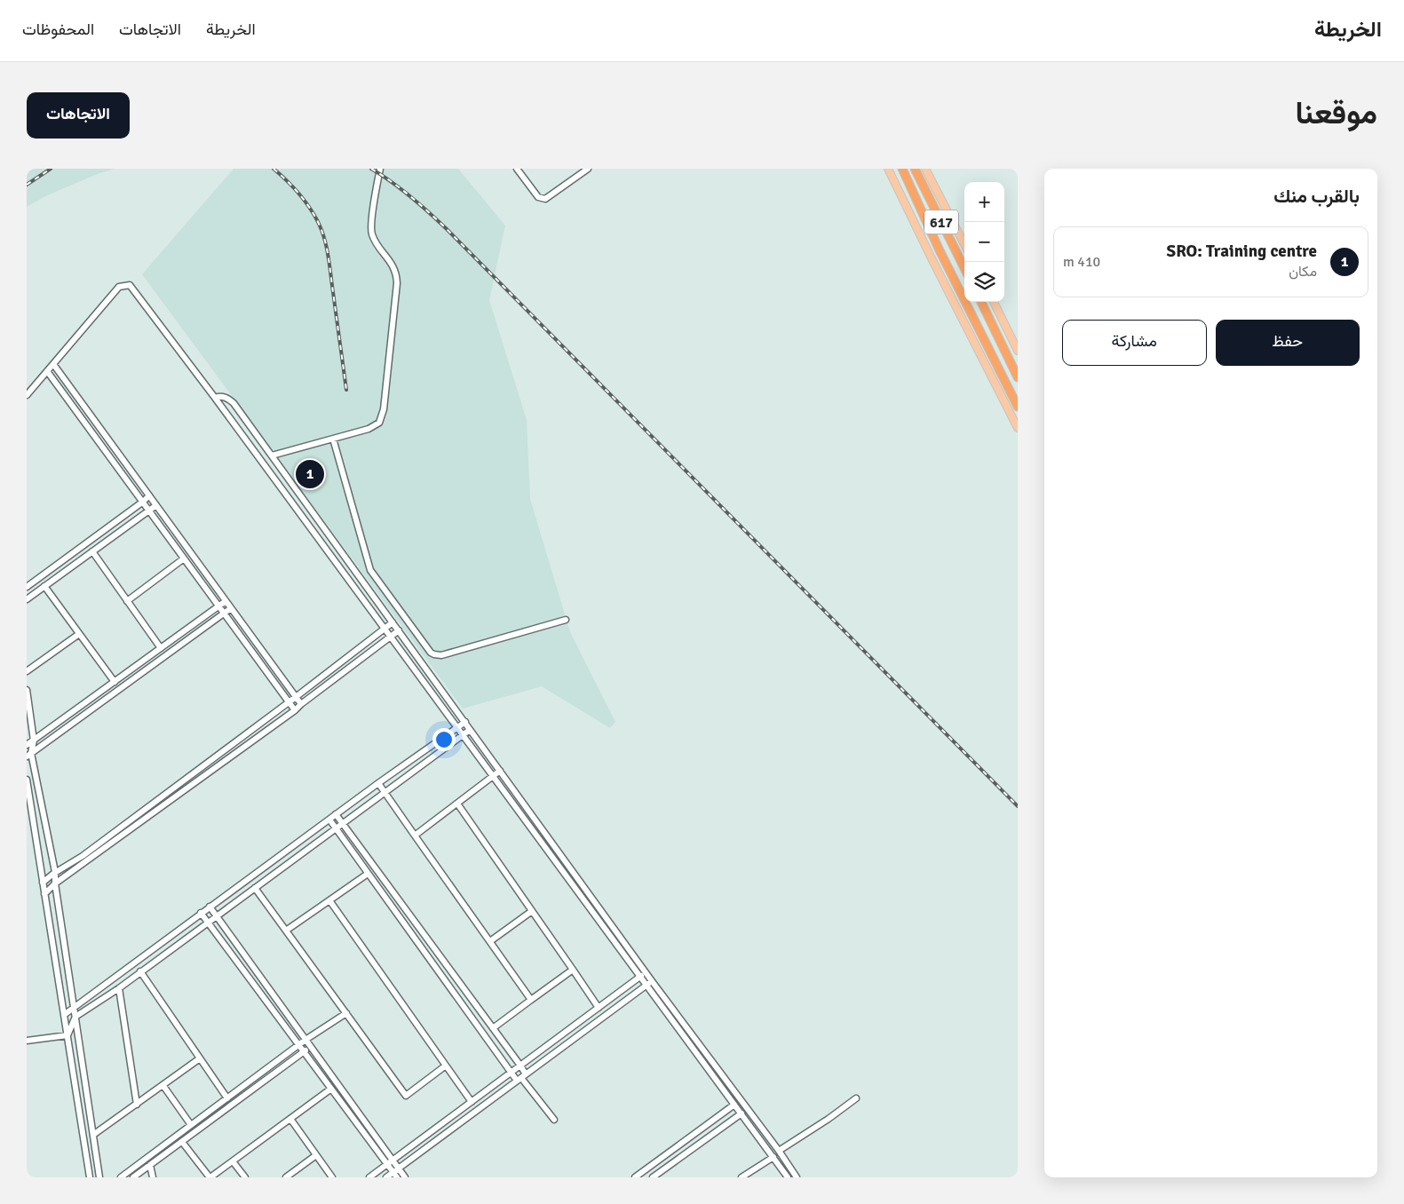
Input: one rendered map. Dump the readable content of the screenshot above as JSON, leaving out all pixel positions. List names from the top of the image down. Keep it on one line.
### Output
{"streets":{"highway":["617"]},"page":{"header":"الخريطة","nav":["الخريطة","الاتجاهات","المحفوظات"],"title":"موقعنا","buttons":["الاتجاهات",["حفظ","مشاركة"]],"heading":"بالقرب منك","map_buttons":["+","−"],"list":[{"mark":"1","name":"SRO: Training centre","note":"مكان","value":"410 m"}],"pins":"1"}}
